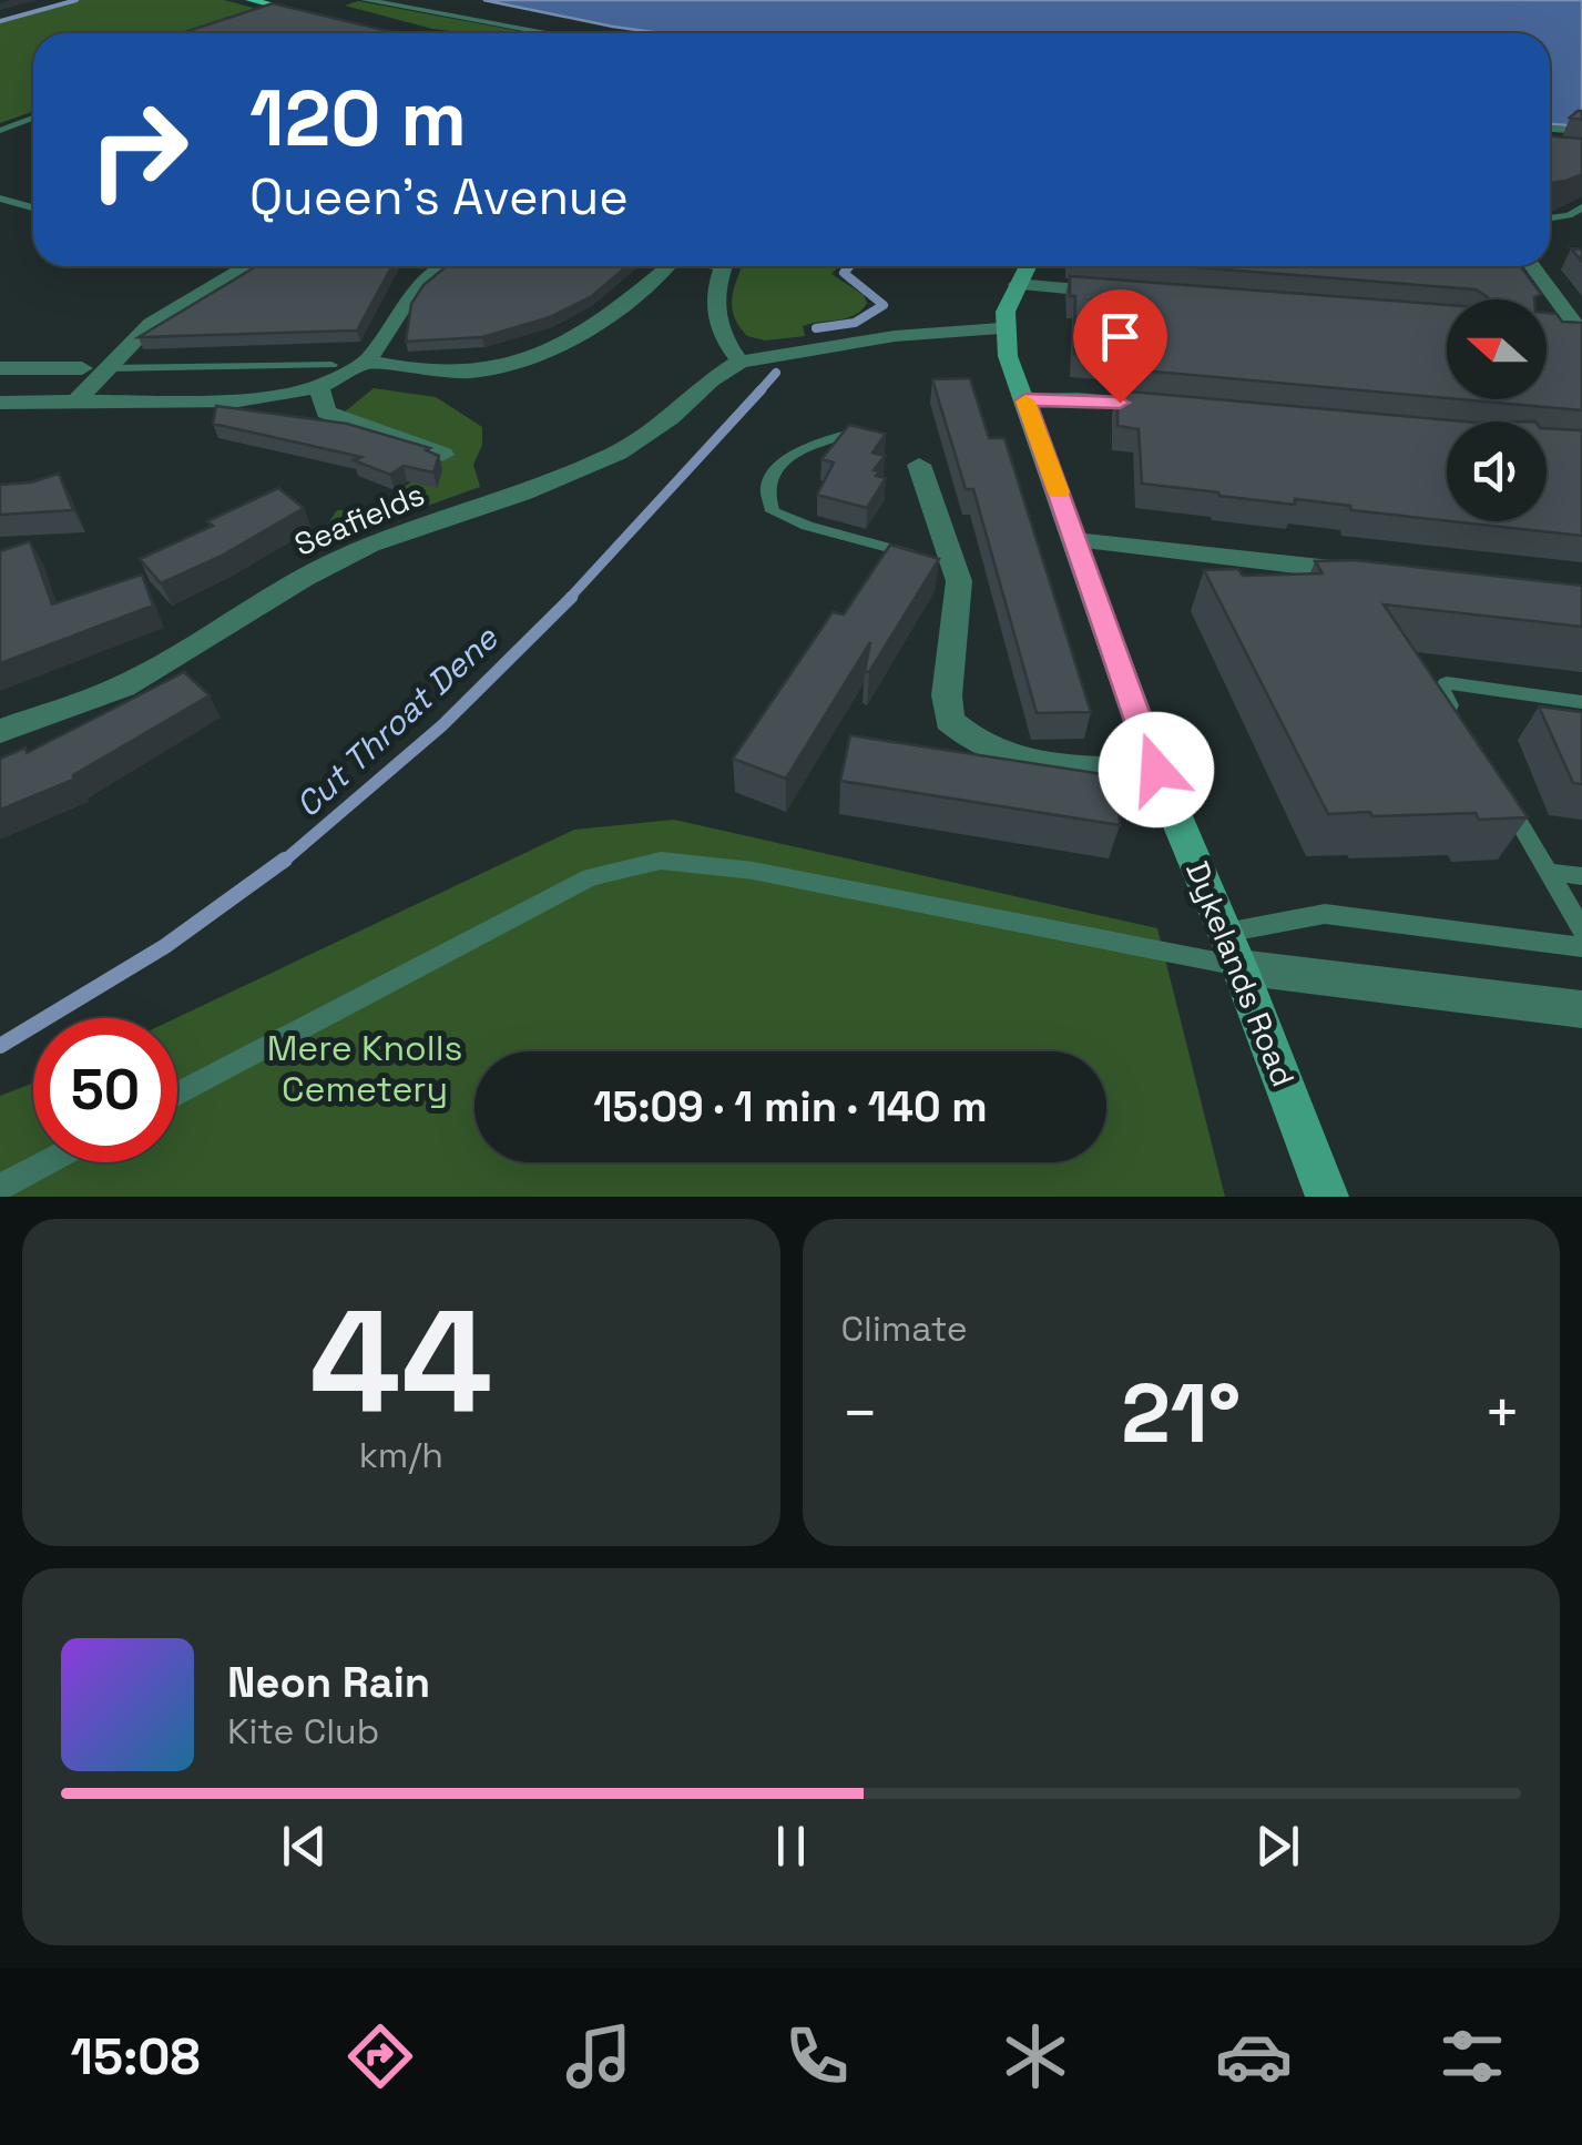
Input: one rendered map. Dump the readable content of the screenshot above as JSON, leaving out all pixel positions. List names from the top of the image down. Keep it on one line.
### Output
{"streets":{"main road":["Dykelands Road"],"street":["Seafields"]},"water":["Cut Throat Dene"],"parks":["Mere Knolls Cemetery"],"north":"left","page":{"turn":["120 m","Queen's Avenue"],"limit":"50","trip":"15:09 · 1 min · 140 m","tile":[["44","km/h"],"Climate"],"heat":["−","21°","+"],"song":["Neon Rain","Kite Club"],"tabs":"15:08"}}
